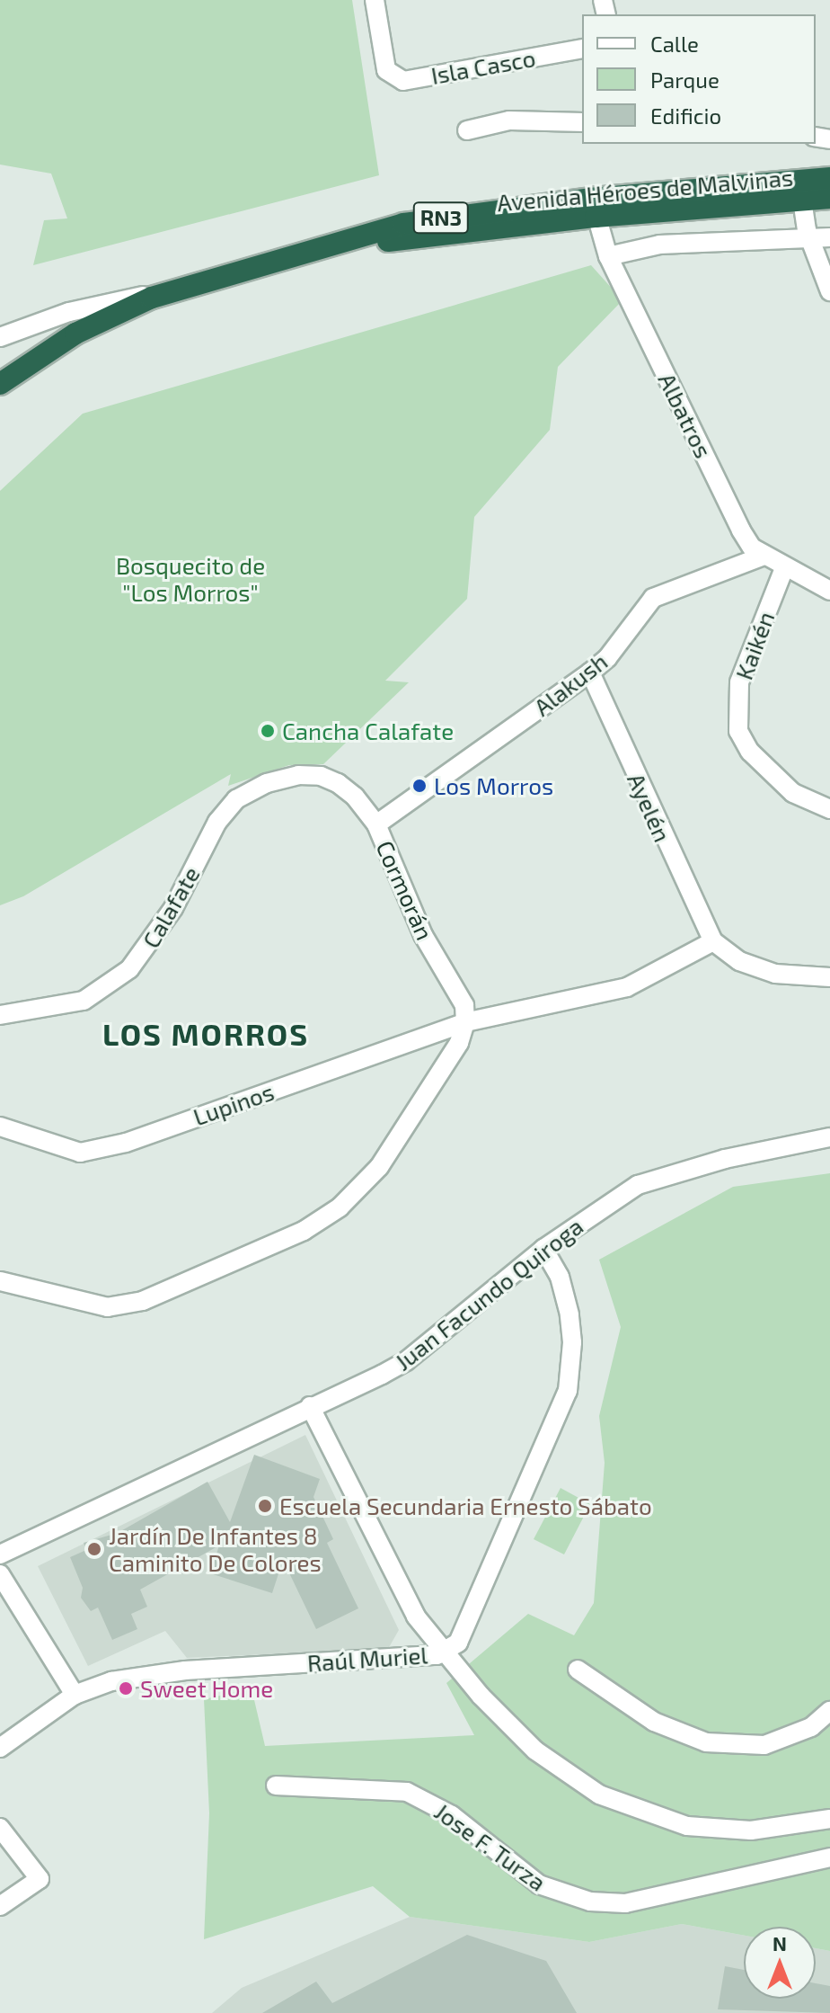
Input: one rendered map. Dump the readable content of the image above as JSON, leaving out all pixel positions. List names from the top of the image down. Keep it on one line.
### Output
{"streets":{"highway":["Avenida Héroes de Malvinas","RN3"],"street":["Isla Casco","Albatros","Kaikén","Alakush","Ayelén","Cormorán","Calafate","Lupinos","Juan Facundo Quiroga","Raúl Muriel","Jose F. Turza"]},"crossings":[["Avenida Héroes de Malvinas","Albatros"],["Albatros","Kaikén"],["Albatros","Alakush"],["Alakush","Ayelén"],["Alakush","Cormorán"],["Ayelén","Lupinos"],["Cormorán","Calafate"],["Cormorán","Lupinos"],["Juan Facundo Quiroga","Raúl Muriel"]],"districts":["LOS MORROS"],"parks":["Bosquecito de \"Los Morros\""],"places":["Cancha Calafate","Los Morros","Escuela Secundaria Ernesto Sábato","Jardín De Infantes 8 Caminito De Colores","Sweet Home"],"legend":["Calle","Parque","Edificio"],"north":"top"}
